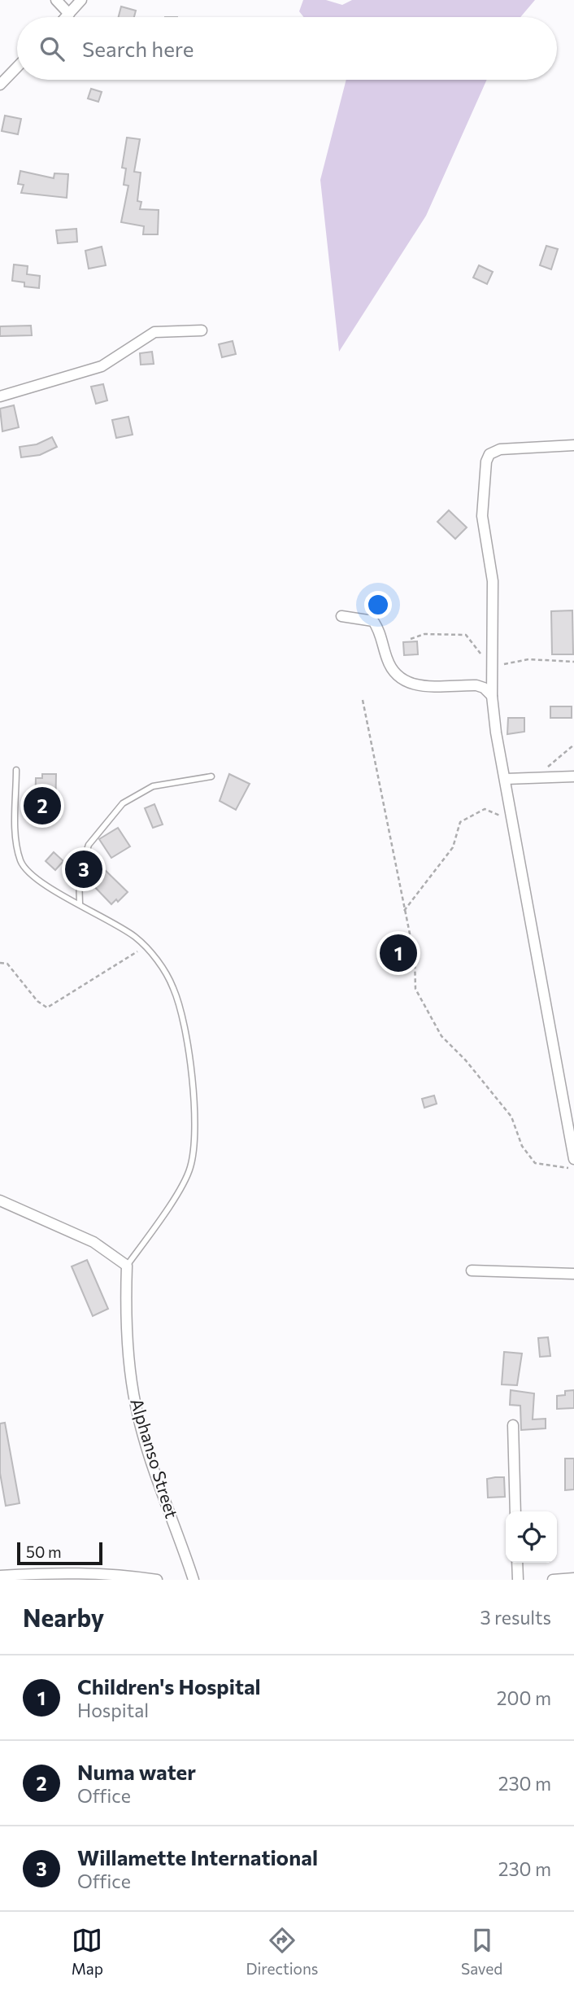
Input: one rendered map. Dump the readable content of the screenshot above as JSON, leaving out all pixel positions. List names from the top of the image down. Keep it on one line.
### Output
{"streets":{"street":["Alphanso Street"]},"scale_bar":"50 m","page":{"search":"Search here","pins":["2","3","1"],"scale":"50 m","heading":["Nearby","3 results"],"list":[{"mark":"1","name":"Children's Hospital","note":"Hospital","value":"200 m"},{"mark":"2","name":"Numa water","note":"Office","value":"230 m"},{"mark":"3","name":"Willamette International","note":"Office","value":"230 m"}],"nav":["Map","Directions","Saved"]}}
